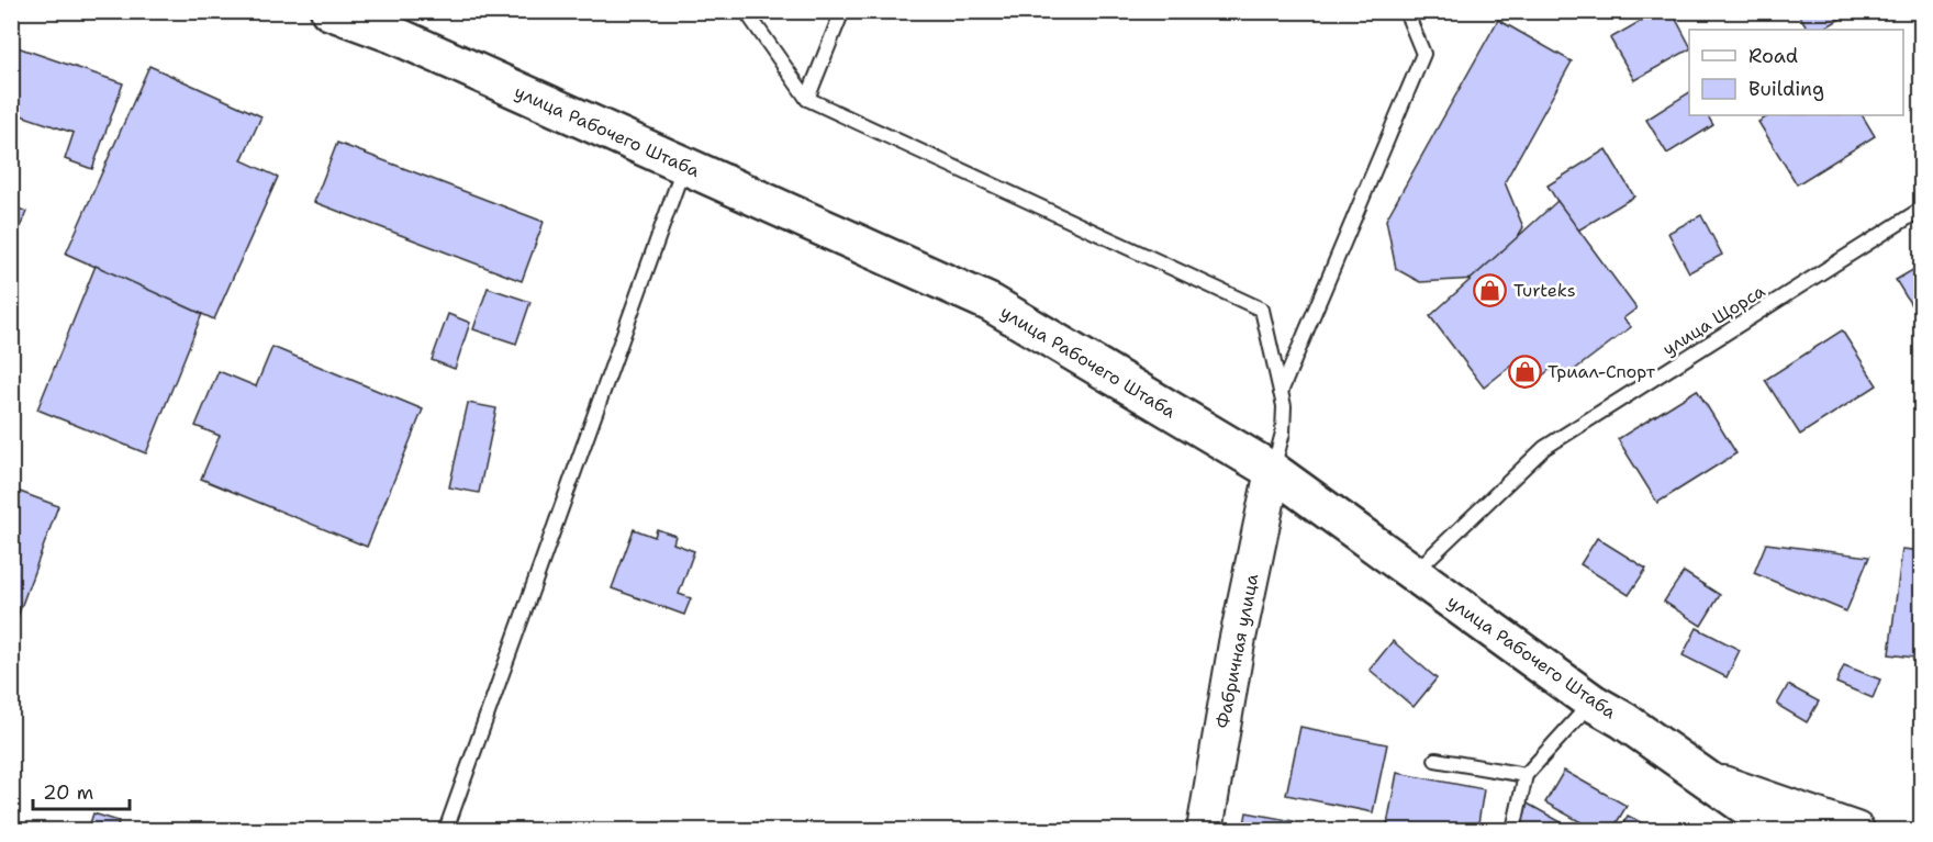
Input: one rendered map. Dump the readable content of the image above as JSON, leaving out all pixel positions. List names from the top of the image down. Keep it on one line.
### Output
{"streets":{"main road":["улица Рабочего Штаба"],"street":["Фабричная улица"],"lane":["улица Щорса"]},"crossings":[["улица Рабочего Штаба","улица Щорса"],["улица Рабочего Штаба","Фабричная улица"]],"places":{"shop":["Turteks","Триал-Спорт"]},"legend":["Road","Building"],"scale_bar":"20 m"}
